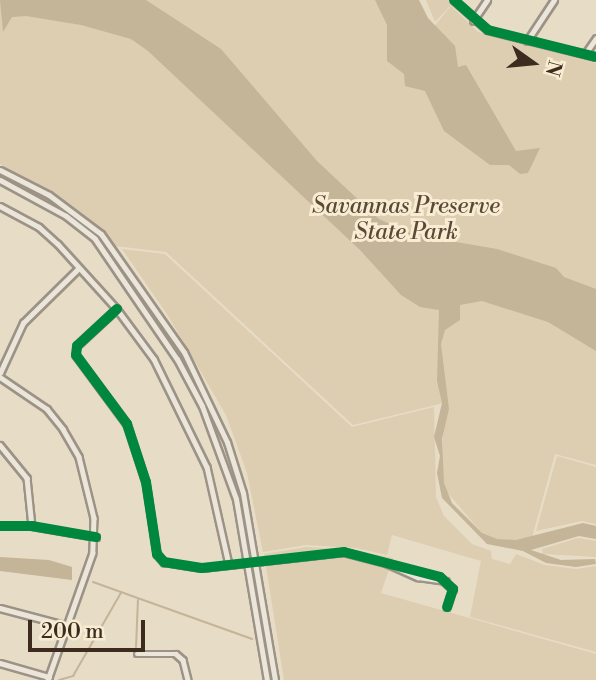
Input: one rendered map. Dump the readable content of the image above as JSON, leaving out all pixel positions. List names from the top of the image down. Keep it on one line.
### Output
{"parks":["Savannas Preserve State Park"],"scale_bar":"200 m","north":"right"}
